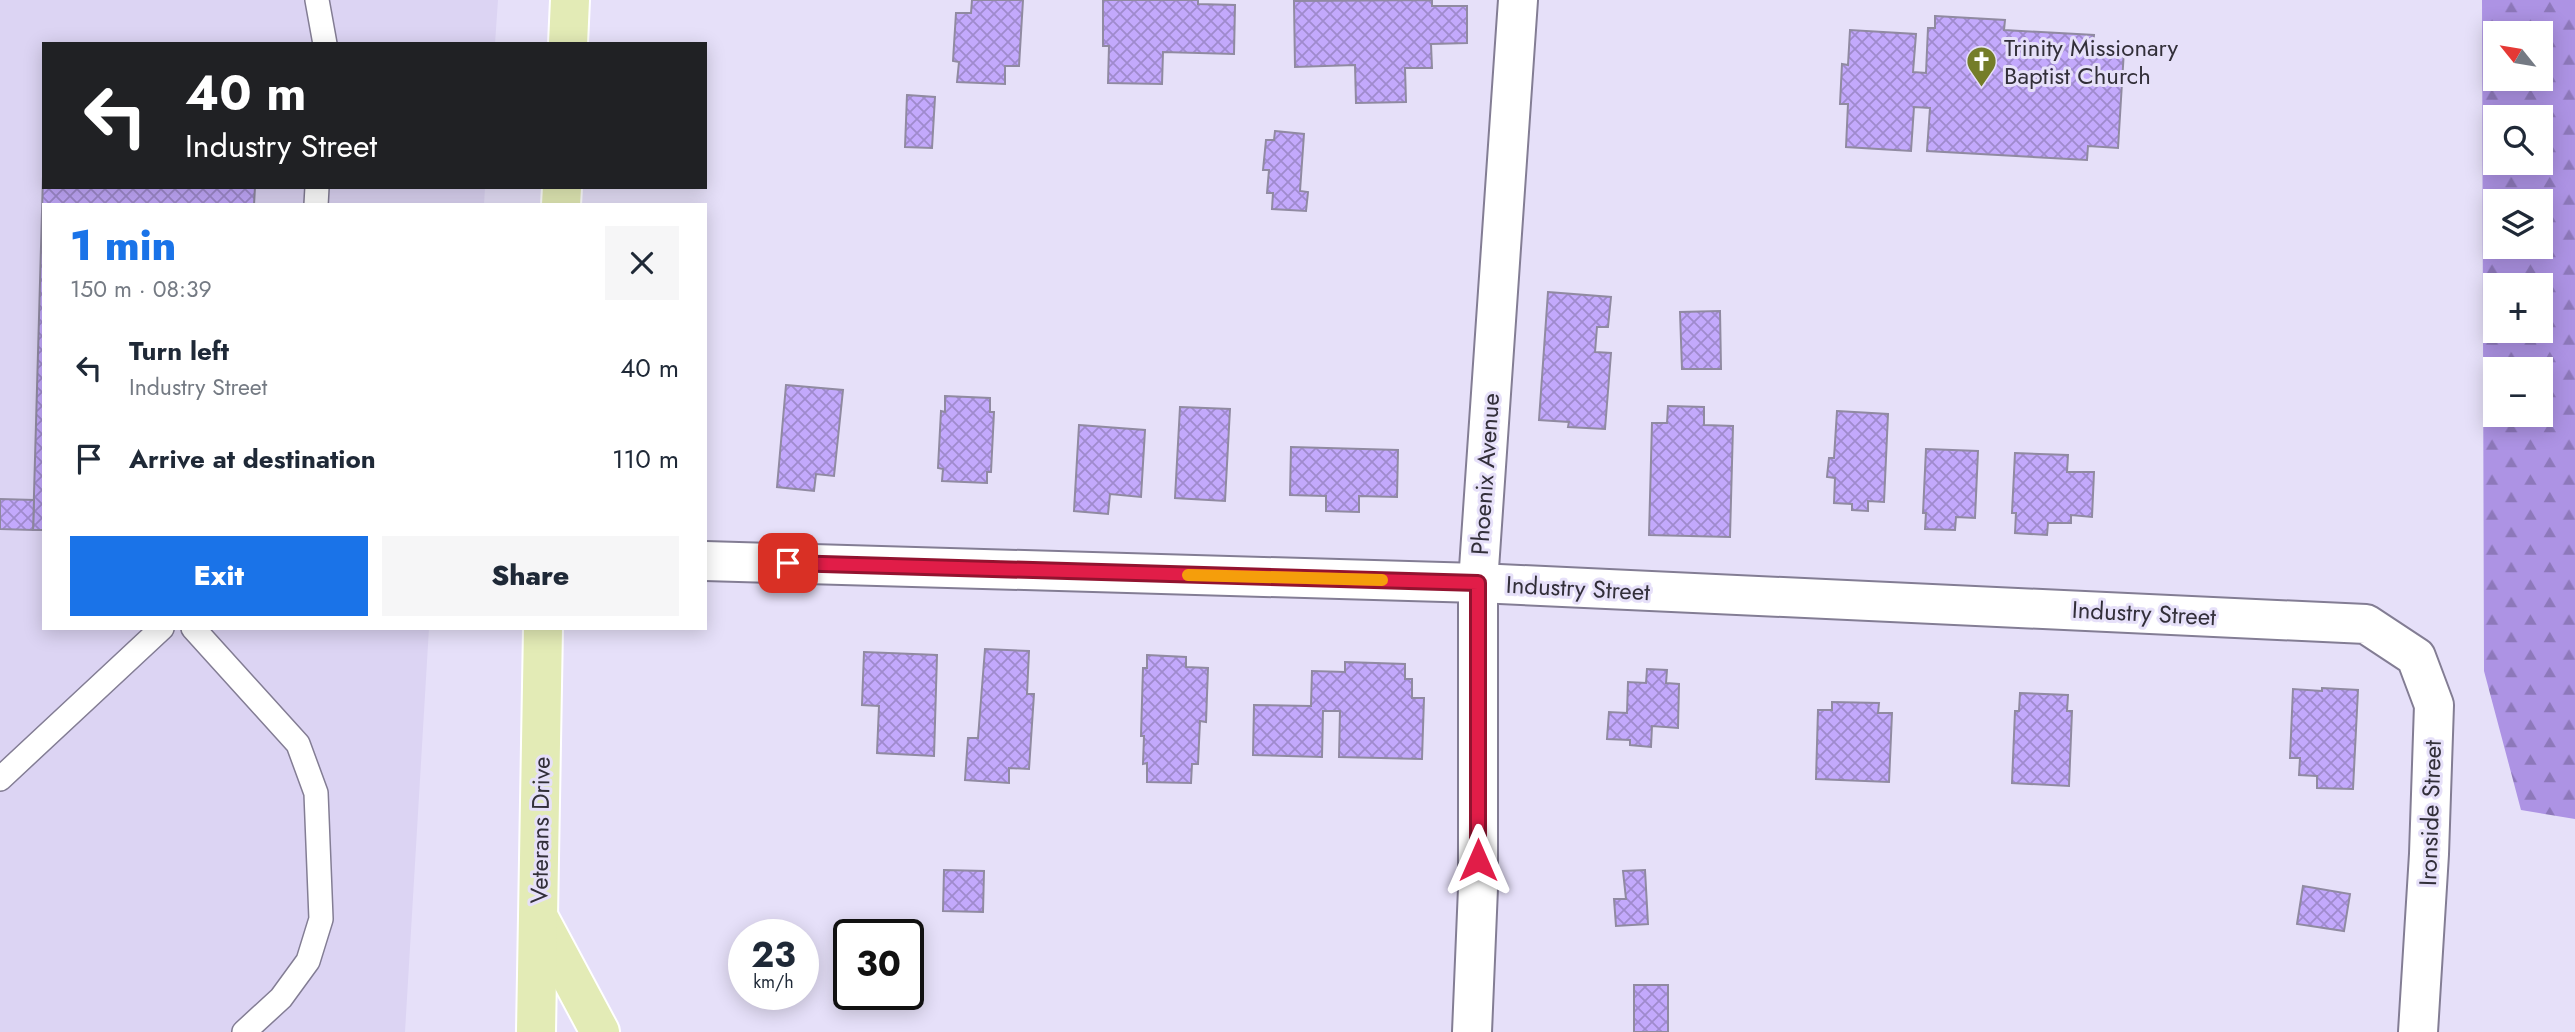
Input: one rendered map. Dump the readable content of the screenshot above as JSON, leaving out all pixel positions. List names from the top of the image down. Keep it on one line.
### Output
{"streets":{"main road":["Veterans Drive"],"street":["Phoenix Avenue","Industry Street","Ironside Street"]},"crossings":[["Phoenix Avenue","Industry Street"],["Industry Street","Ironside Street"]],"places":{"church":["Trinity Missionary Baptist Church"]},"north":"top left","page":{"map_buttons":["+","−"],"turn":["40 m","Industry Street"],"heading":["1 min","150 m · 08:39"],"list":[{"name":"Turn left","note":"Industry Street","value":"40 m"},{"name":"Arrive at destination","value":"110 m"}],"buttons":["Exit","Share"],"speed":"23 km/h","limit":"30"}}
